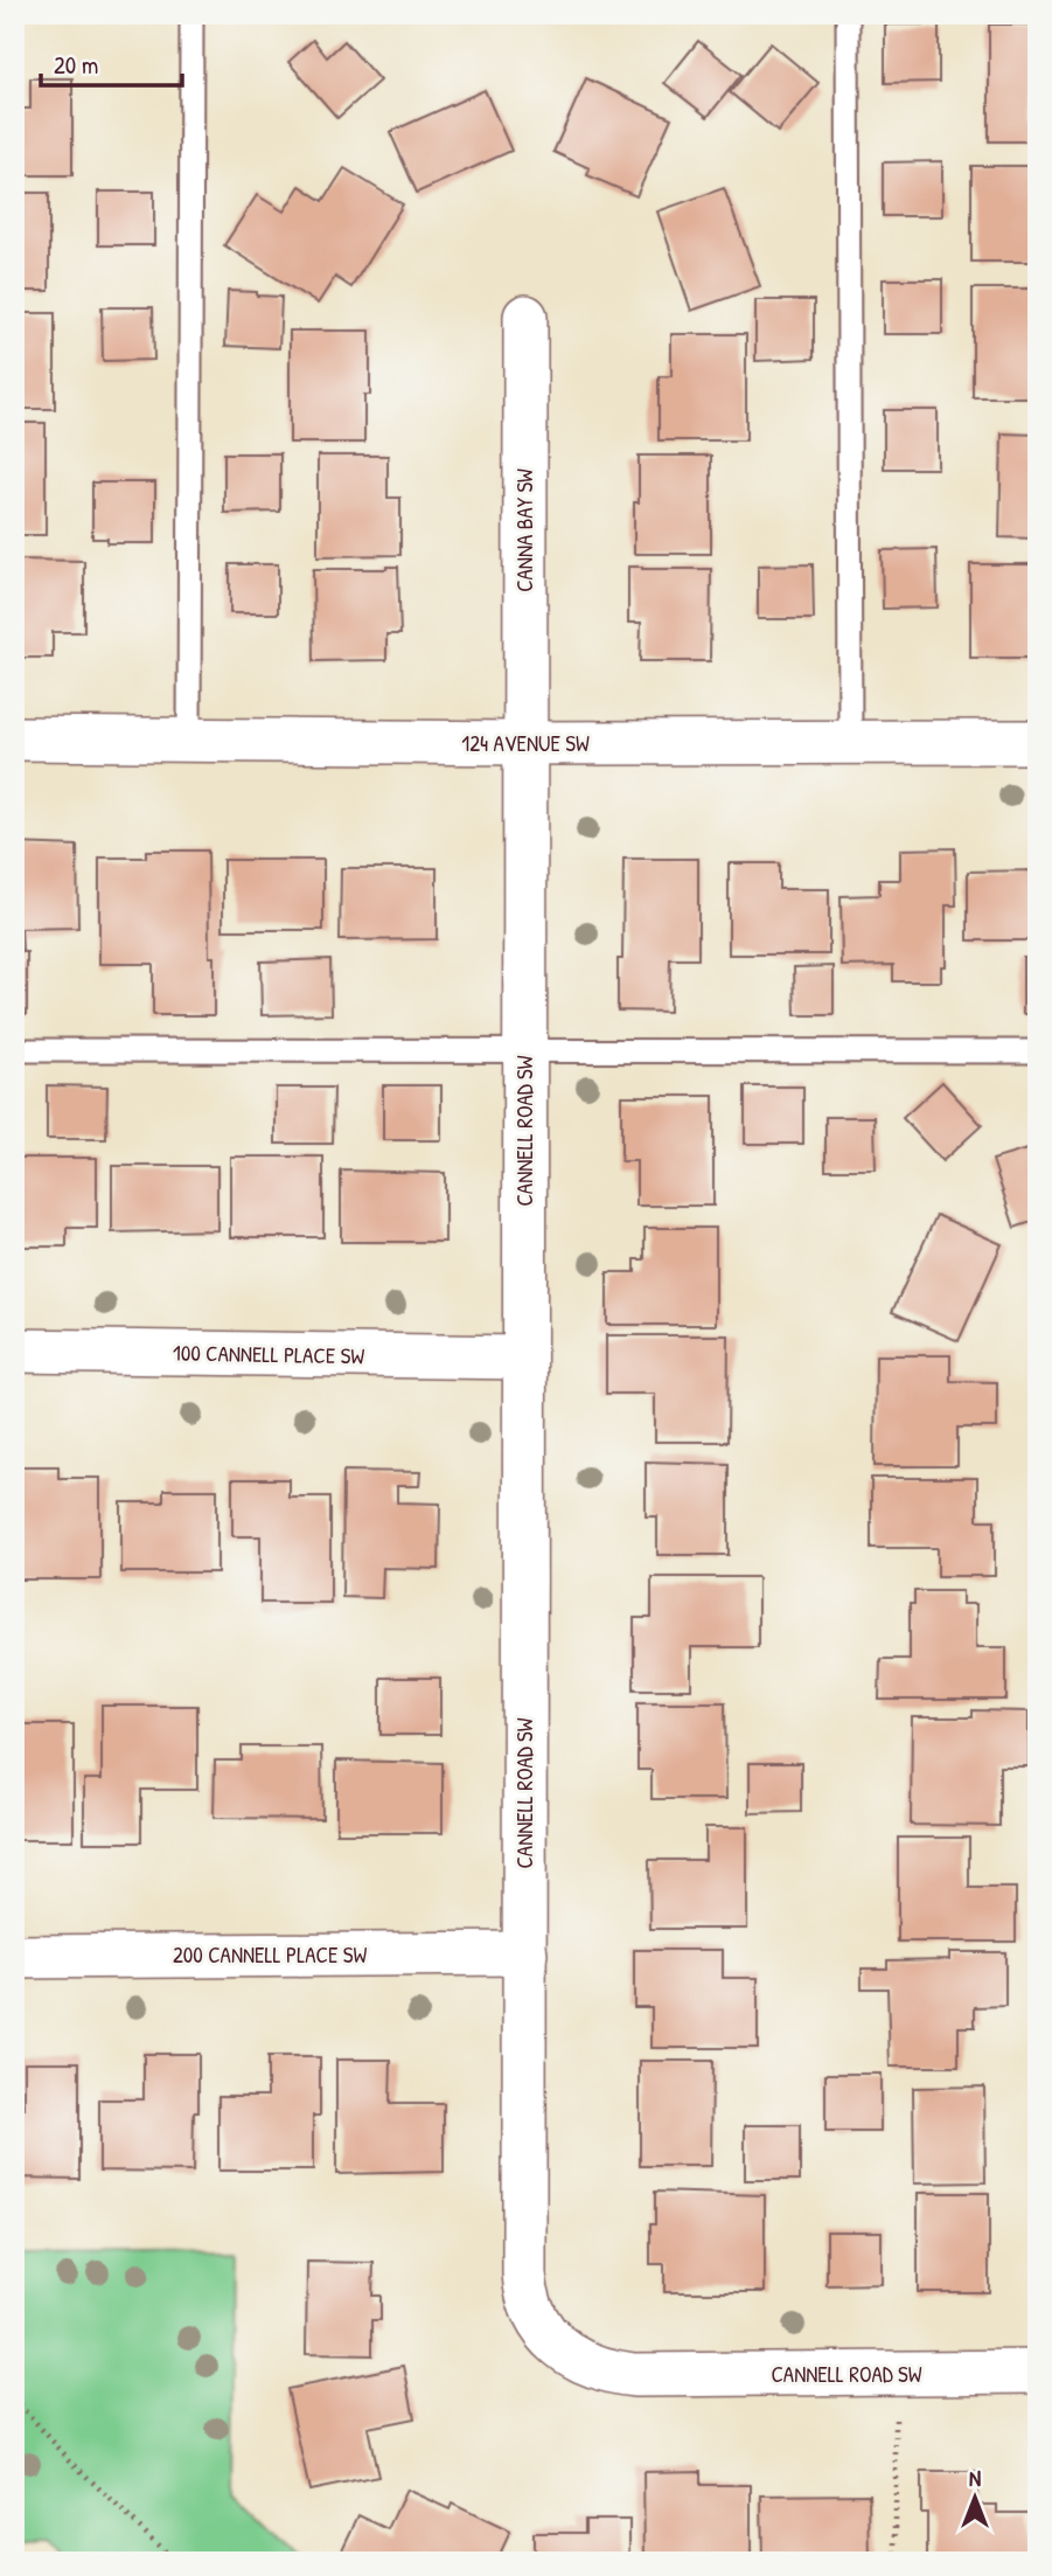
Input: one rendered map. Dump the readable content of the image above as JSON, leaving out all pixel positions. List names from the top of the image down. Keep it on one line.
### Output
{"streets":{"street":["CANNA BAY SW","124 AVENUE SW","CANNELL ROAD SW","100 CANNELL PLACE SW","200 CANNELL PLACE SW"]},"crossings":[["CANNA BAY SW","124 AVENUE SW"],["CANNA BAY SW","CANNELL ROAD SW"],["124 AVENUE SW","CANNELL ROAD SW"],["CANNELL ROAD SW","100 CANNELL PLACE SW"],["CANNELL ROAD SW","200 CANNELL PLACE SW"]],"scale_bar":"20 m","north":"top"}
